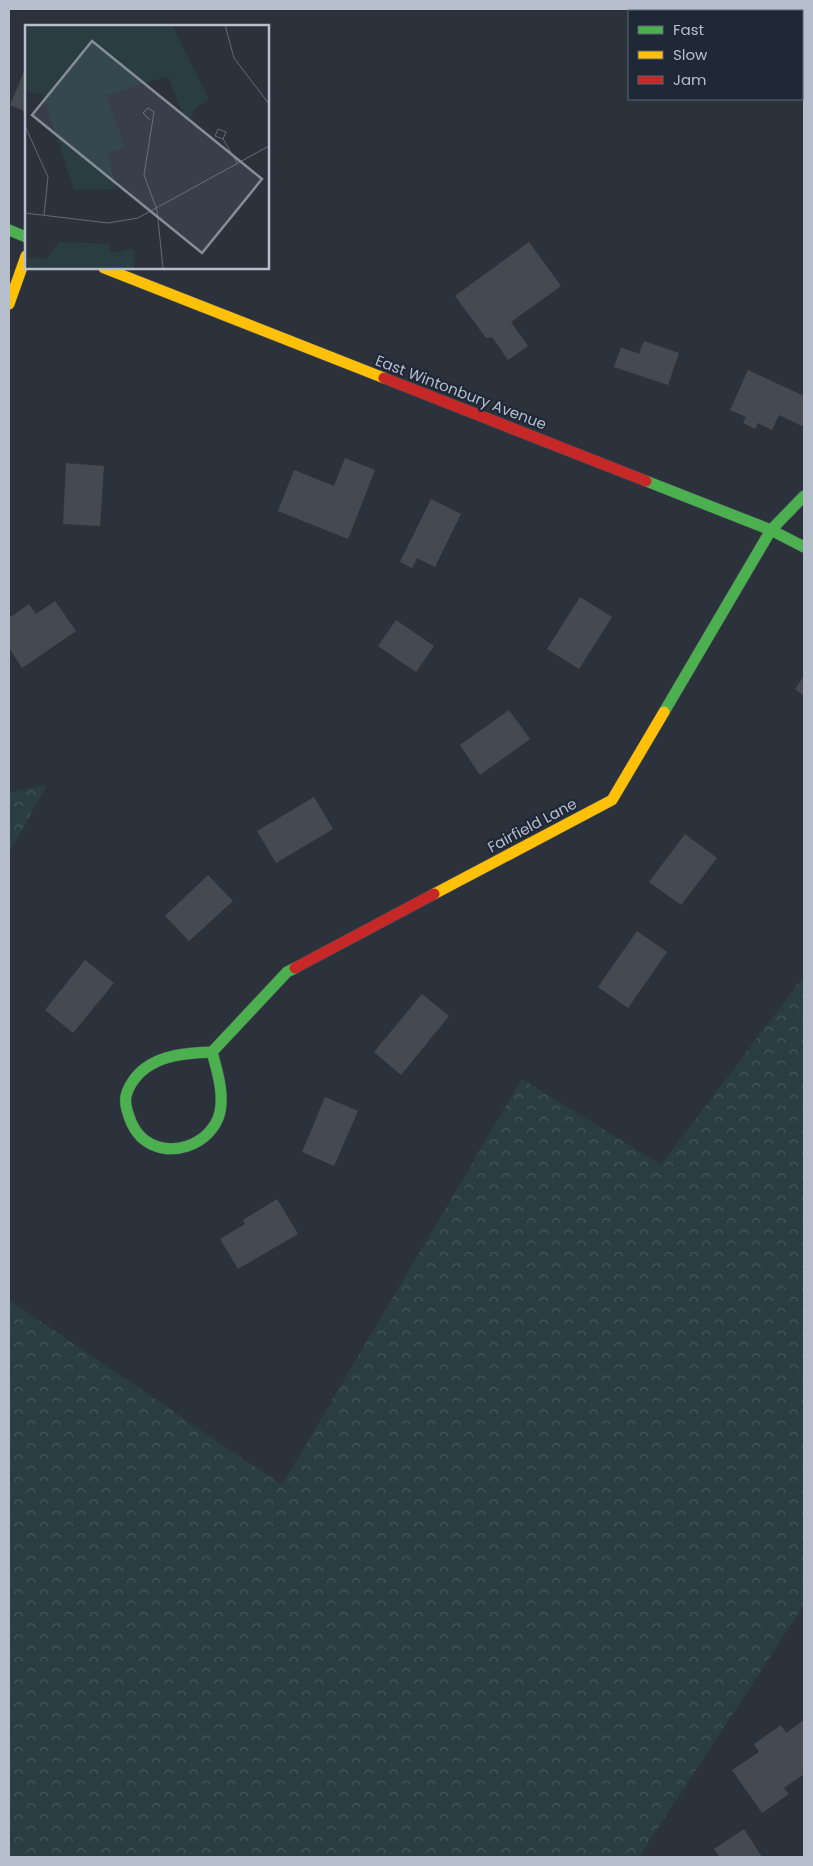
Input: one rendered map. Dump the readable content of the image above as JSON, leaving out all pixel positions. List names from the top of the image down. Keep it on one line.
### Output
{"streets":{"street":["East Wintonbury Avenue","Fairfield Lane"]},"crossings":[["East Wintonbury Avenue","Fairfield Lane"]],"legend":["Fast","Slow","Jam"]}
